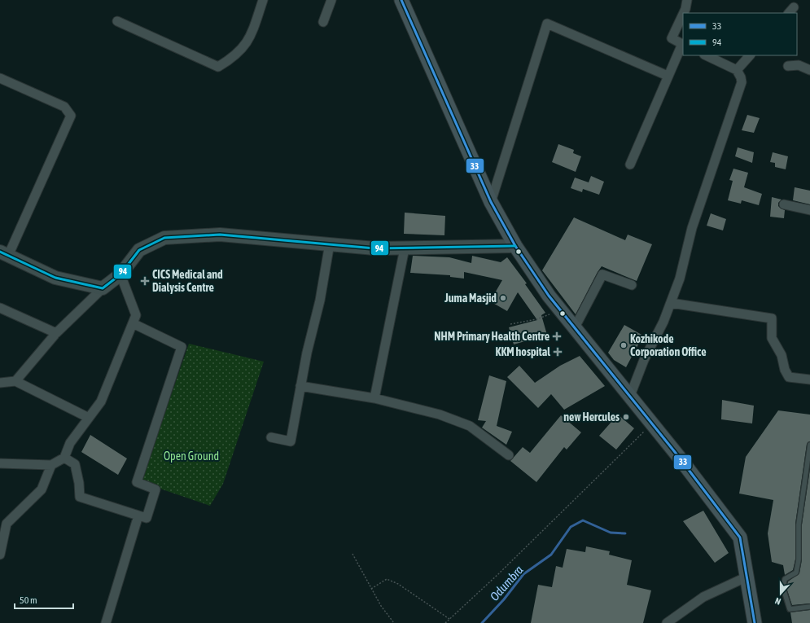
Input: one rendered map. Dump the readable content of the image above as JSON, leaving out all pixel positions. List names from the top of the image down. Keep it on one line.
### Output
{"water":["Odumbra"],"parks":["Open Ground"],"places":{"health":["CICS Medical and Dialysis Centre","NHM Primary Health Centre","KKM hospital"],"other":["Juma Masjid","Kozhikode Corporation Office","new Hercules"]},"lines":["transit line 33","transit line 94"],"legend":["33","94"],"scale_bar":"50 m","north":"bottom"}
